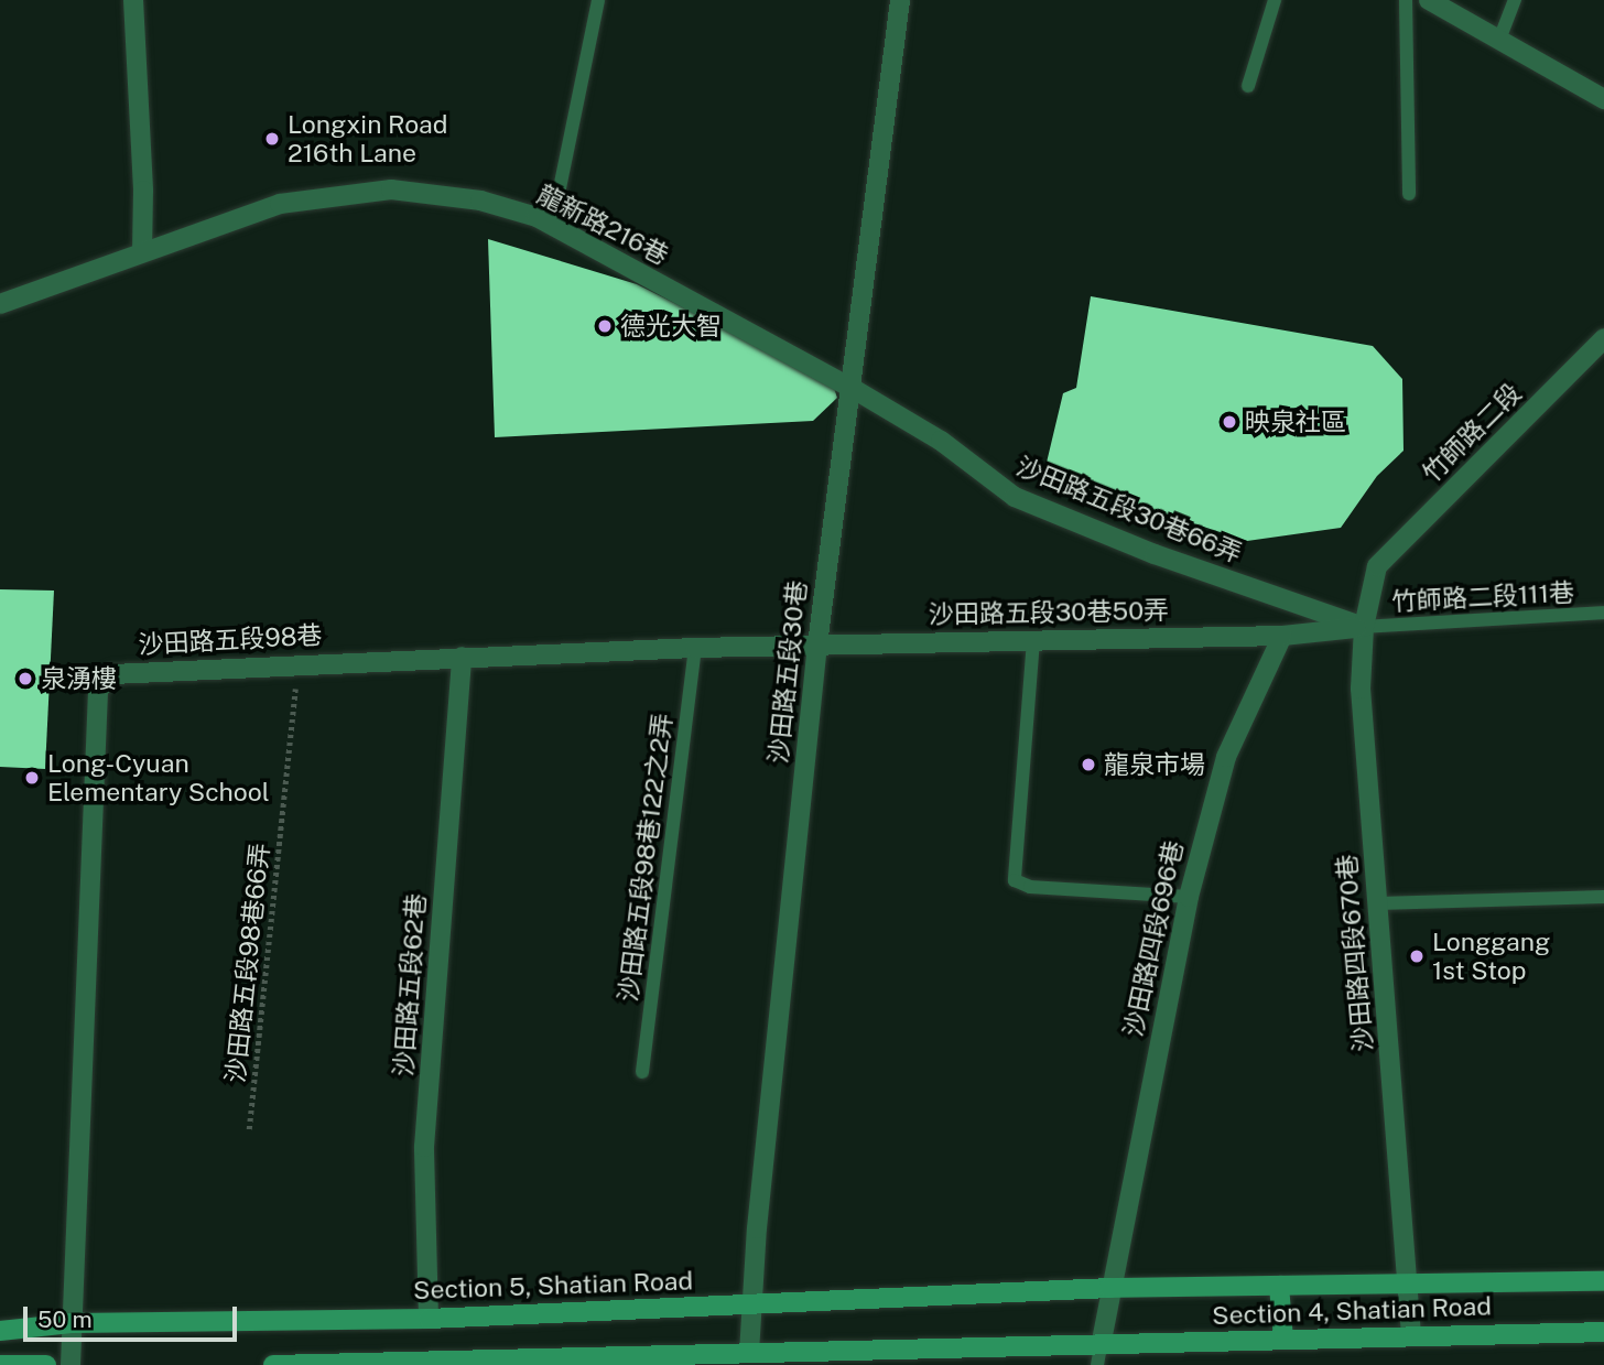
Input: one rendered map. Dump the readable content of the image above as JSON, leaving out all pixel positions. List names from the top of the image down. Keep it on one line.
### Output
{"streets":{"street":["龍新路216巷","竹師路二段","沙田路五段30巷66弄","沙田路五段30巷50弄","沙田路五段98巷","沙田路五段30巷","沙田路四段696巷","沙田路四段670巷","沙田路五段62巷","Section 5, Shatian Road","Section 4, Shatian Road"],"lane":["竹師路二段111巷","沙田路五段98巷122之2弄"],"path":["沙田路五段98巷66弄"]},"crossings":[["龍新路216巷","沙田路五段30巷66弄"],["龍新路216巷","沙田路五段30巷"],["竹師路二段","沙田路四段670巷"],["沙田路五段30巷66弄","竹師路二段111巷"],["沙田路五段30巷66弄","沙田路五段30巷"],["沙田路五段30巷66弄","沙田路四段670巷"],["竹師路二段111巷","沙田路四段670巷"],["沙田路五段30巷50弄","沙田路五段98巷"],["沙田路五段30巷50弄","沙田路五段30巷"],["沙田路五段30巷50弄","沙田路四段696巷"],["沙田路五段98巷","沙田路五段30巷"],["沙田路五段98巷","沙田路五段98巷122之2弄"],["沙田路五段98巷","沙田路五段98巷66弄"],["沙田路五段98巷","沙田路五段62巷"],["沙田路五段98巷","Section 5, Shatian Road"],["沙田路五段30巷","Section 5, Shatian Road"],["沙田路四段696巷","Section 5, Shatian Road"],["沙田路四段696巷","Section 4, Shatian Road"],["沙田路四段670巷","Section 4, Shatian Road"],["沙田路五段62巷","Section 5, Shatian Road"],["Section 5, Shatian Road","Section 4, Shatian Road"]],"places":["Longxin Road 216th Lane","德光大智","映泉社區","泉湧樓","龍泉市場","Long-Cyuan Elementary School","Longgang 1st Stop"],"scale_bar":"50 m"}
